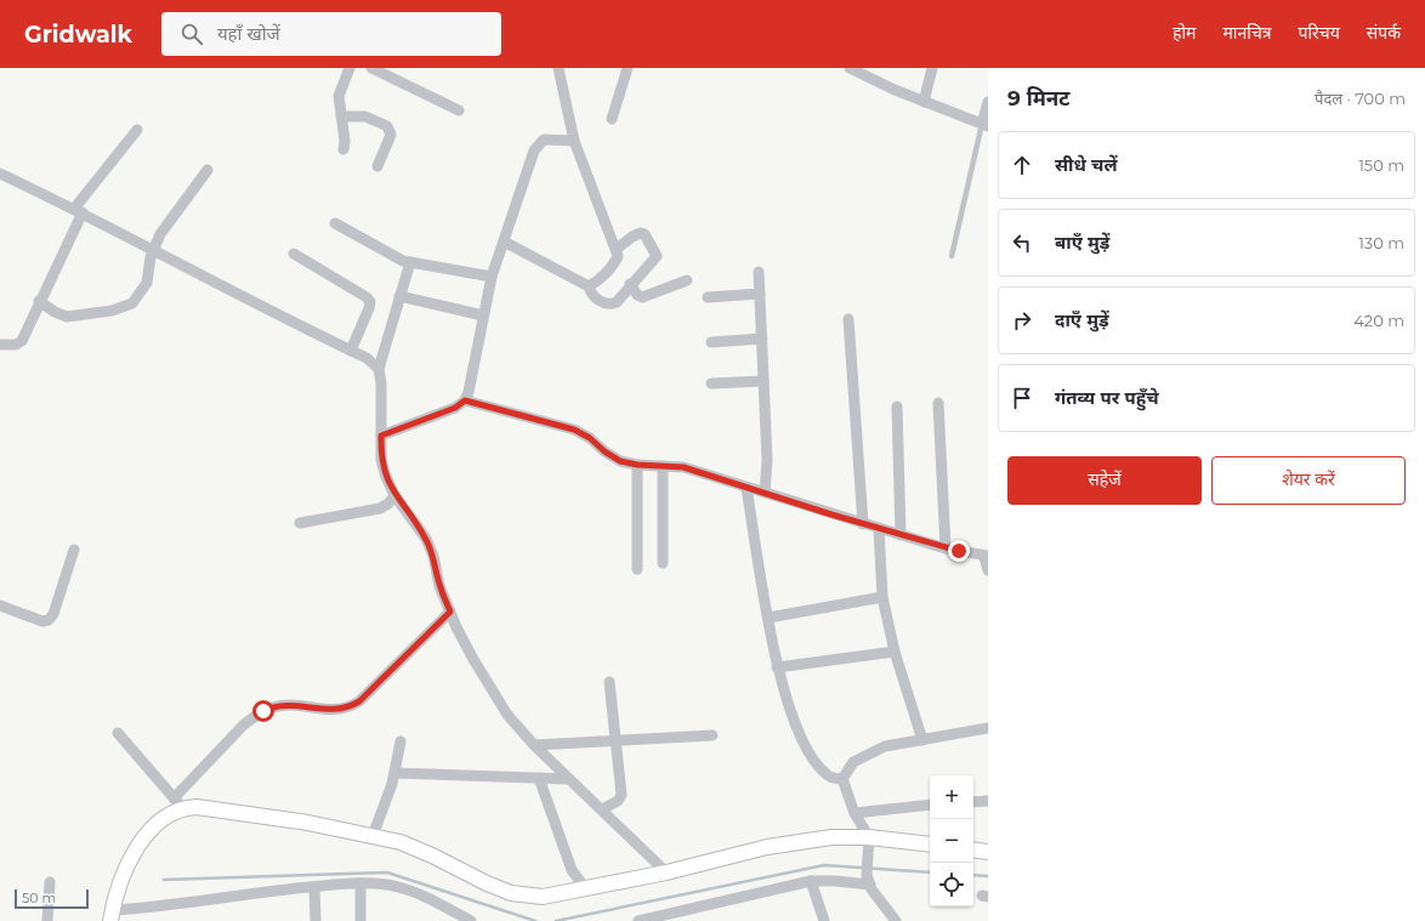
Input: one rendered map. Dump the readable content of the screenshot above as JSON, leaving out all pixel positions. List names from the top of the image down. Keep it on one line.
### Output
{"scale_bar":"50 m","page":{"header":"Gridwalk","search":"यहाँ खोजें","nav":["होम","मानचित्र","परिचय","संपर्क"],"heading":["9 मिनट","पैदल · 700 m"],"list":[["सीधे चलें","150 m"],["बाएँ मुड़ें","130 m"],["दाएँ मुड़ें","420 m"],"गंतव्य पर पहुँचे"],"buttons":["सहेजें","शेयर करें"],"map_buttons":["+","−"],"scale":"50 m"}}
